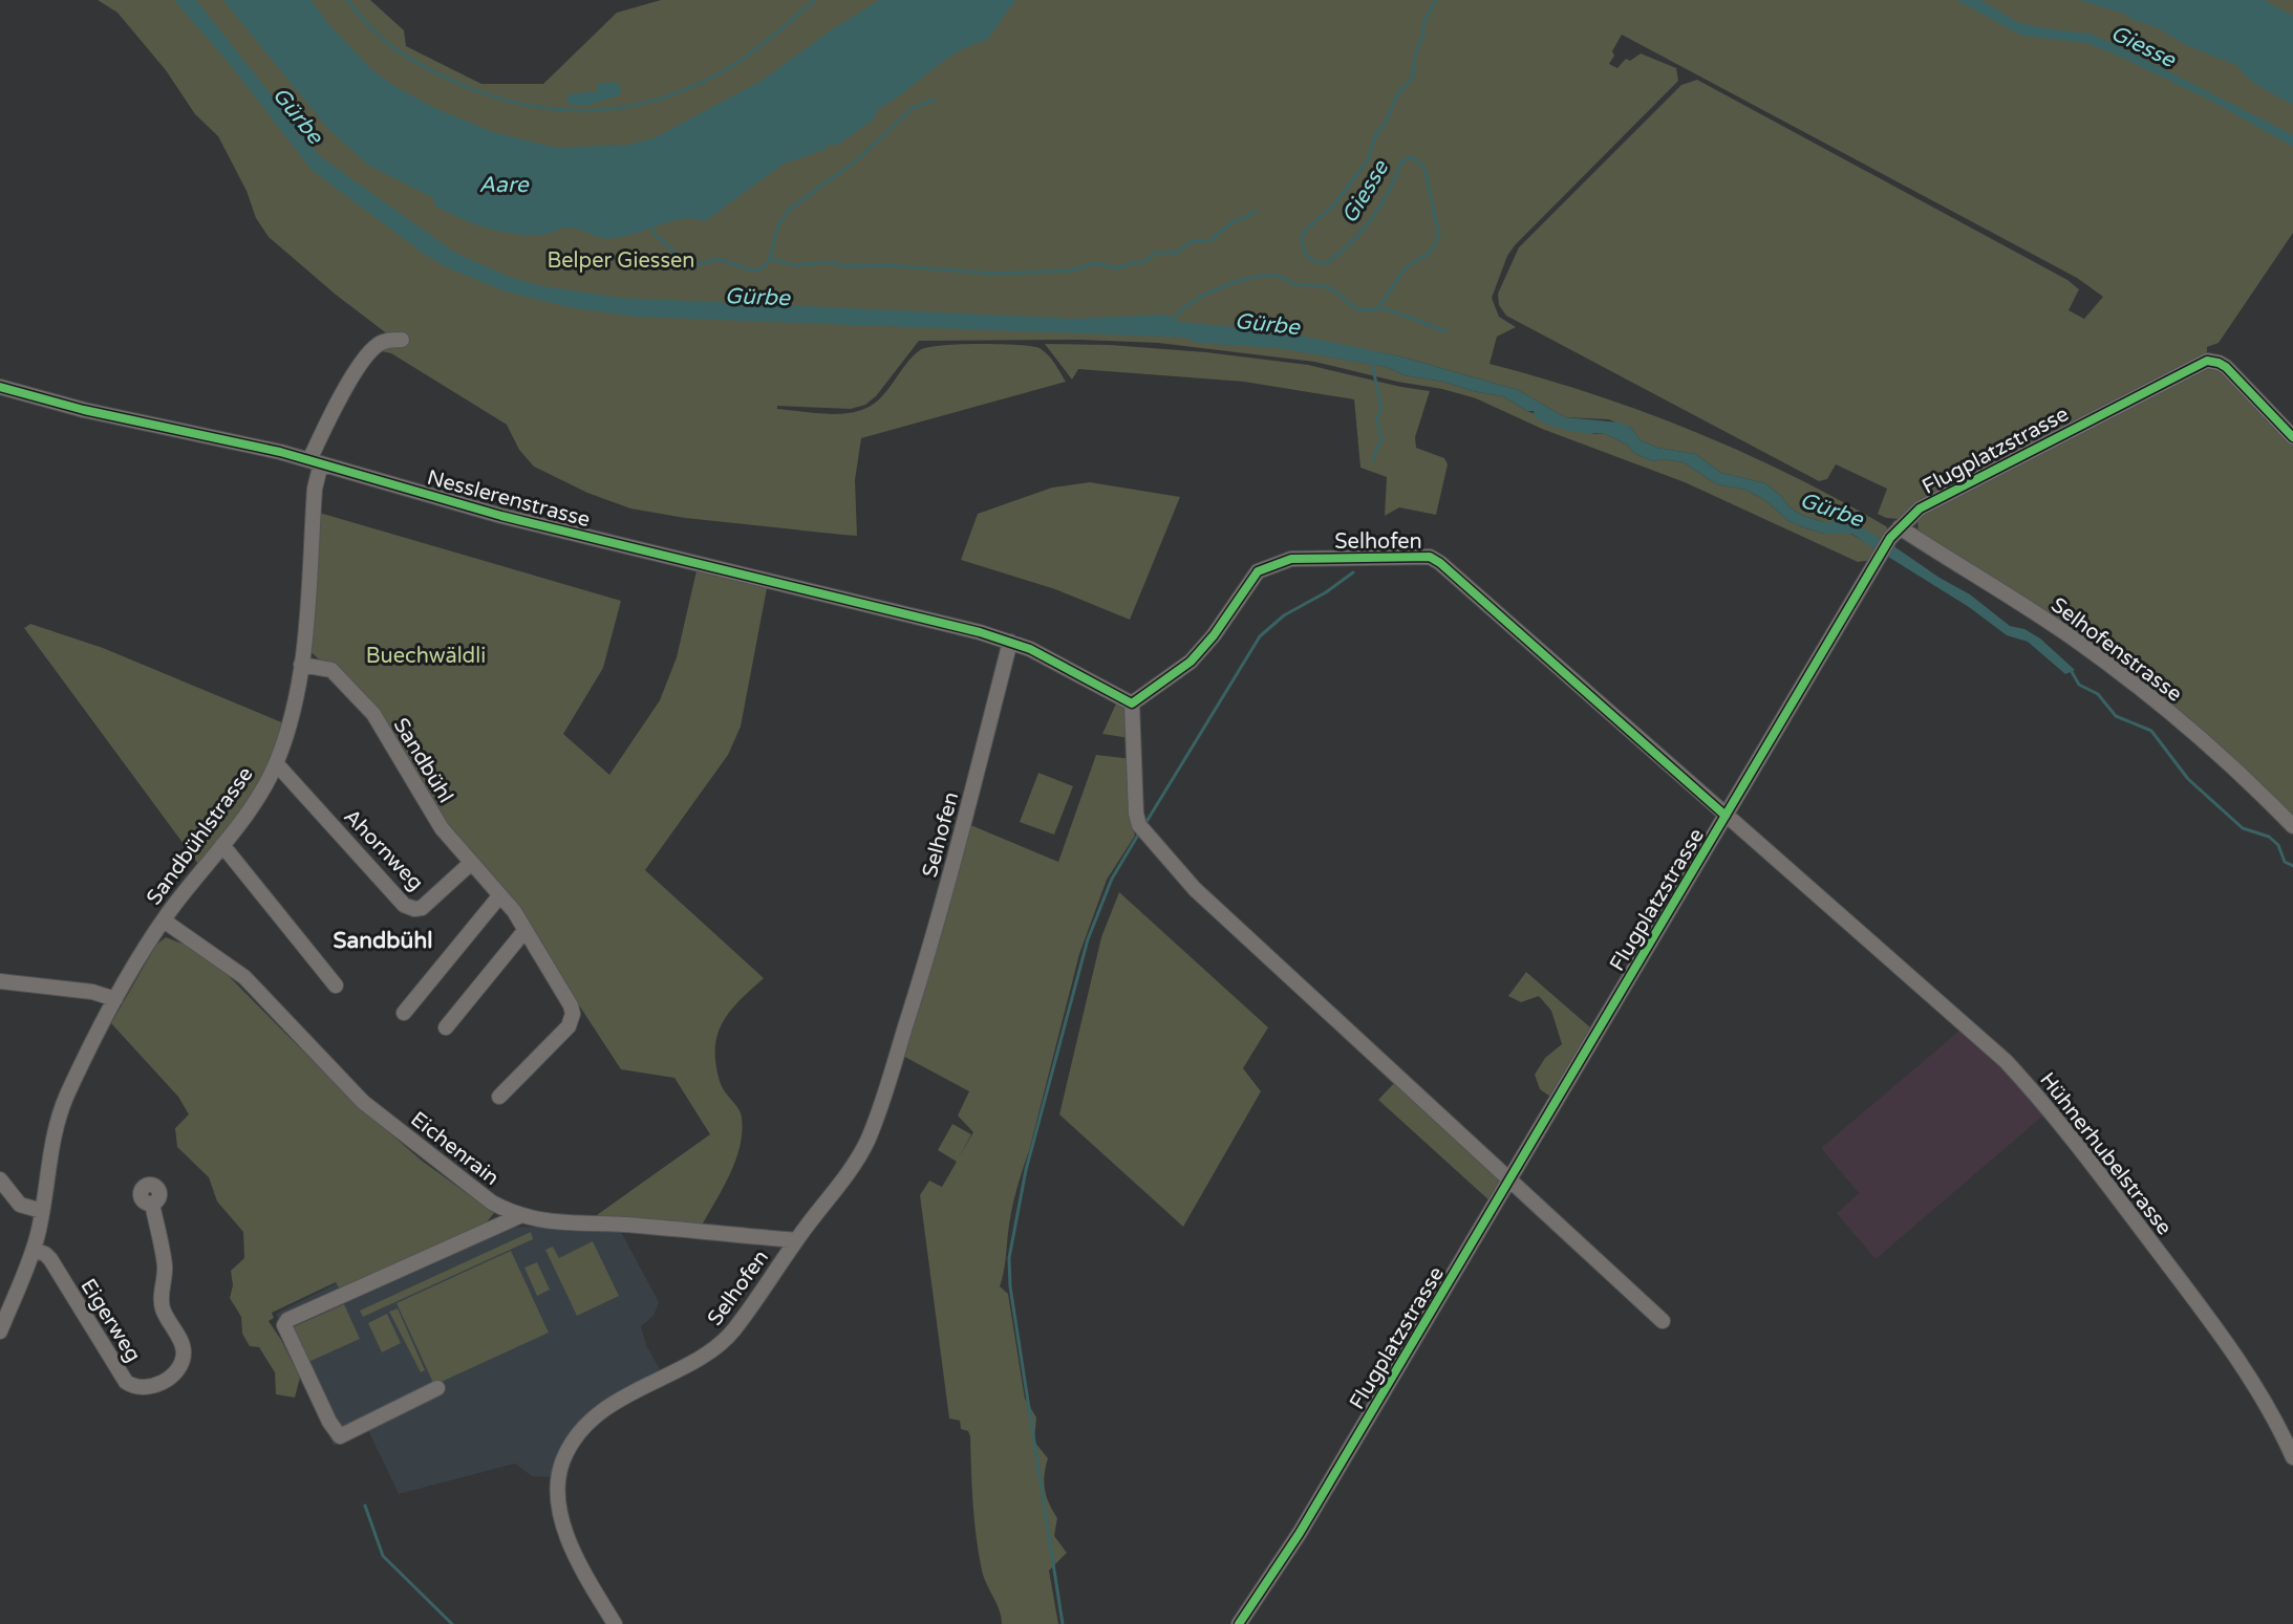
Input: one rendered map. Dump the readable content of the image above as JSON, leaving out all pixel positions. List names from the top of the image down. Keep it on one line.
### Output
{"streets":{"street":["Flugplatzstrasse","Nesslerenstrasse","Selhofen","Selhofenstrasse","Sandbühl","Sandbühlstrasse","Ahornweg","Eichenrain","Hühnerhubelstrasse","Eigerweg"]},"crossings":[["Flugplatzstrasse","Selhofen"],["Flugplatzstrasse","Selhofenstrasse"],["Flugplatzstrasse","Hühnerhubelstrasse"],["Nesslerenstrasse","Selhofen"],["Nesslerenstrasse","Sandbühlstrasse"],["Selhofen","Eichenrain"],["Selhofen","Hühnerhubelstrasse"],["Sandbühl","Sandbühlstrasse"],["Sandbühl","Ahornweg"],["Sandbühlstrasse","Ahornweg"],["Sandbühlstrasse","Eichenrain"],["Sandbühlstrasse","Eigerweg"]],"districts":["Sandbühl"],"water":["Giesse","Gürbe","Aare"],"parks":["Belper Giessen","Buechwäldli"]}
